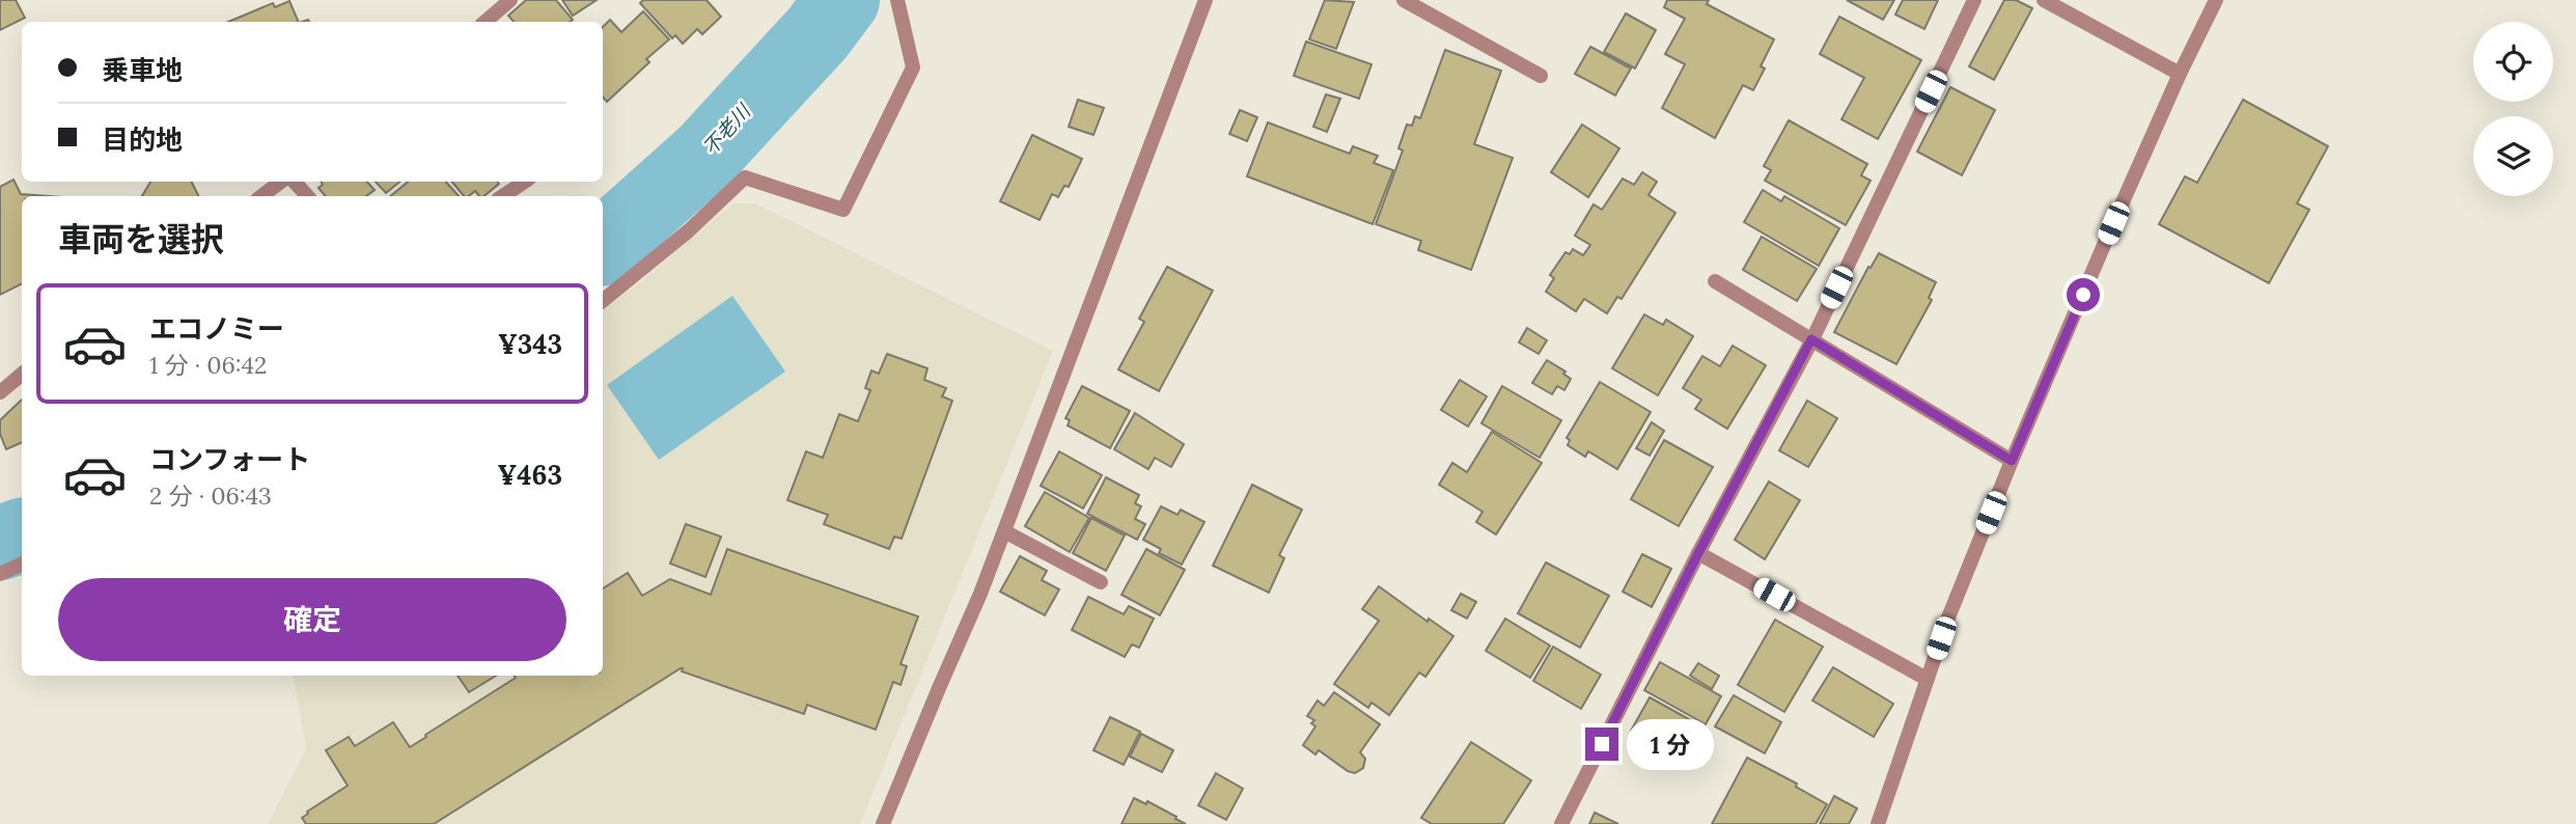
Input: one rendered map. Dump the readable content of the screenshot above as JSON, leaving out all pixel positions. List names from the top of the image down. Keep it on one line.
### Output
{"water":["不老川"],"page":{"banner":["乗車地","目的地"],"heading":"車両を選択","list":[{"name":"エコノミー","note":"1 分 · 06:42","value":"¥343"},{"name":"コンフォート","note":"2 分 · 06:43","value":"¥463"}],"buttons":"確定","bubble":"1 分"}}
